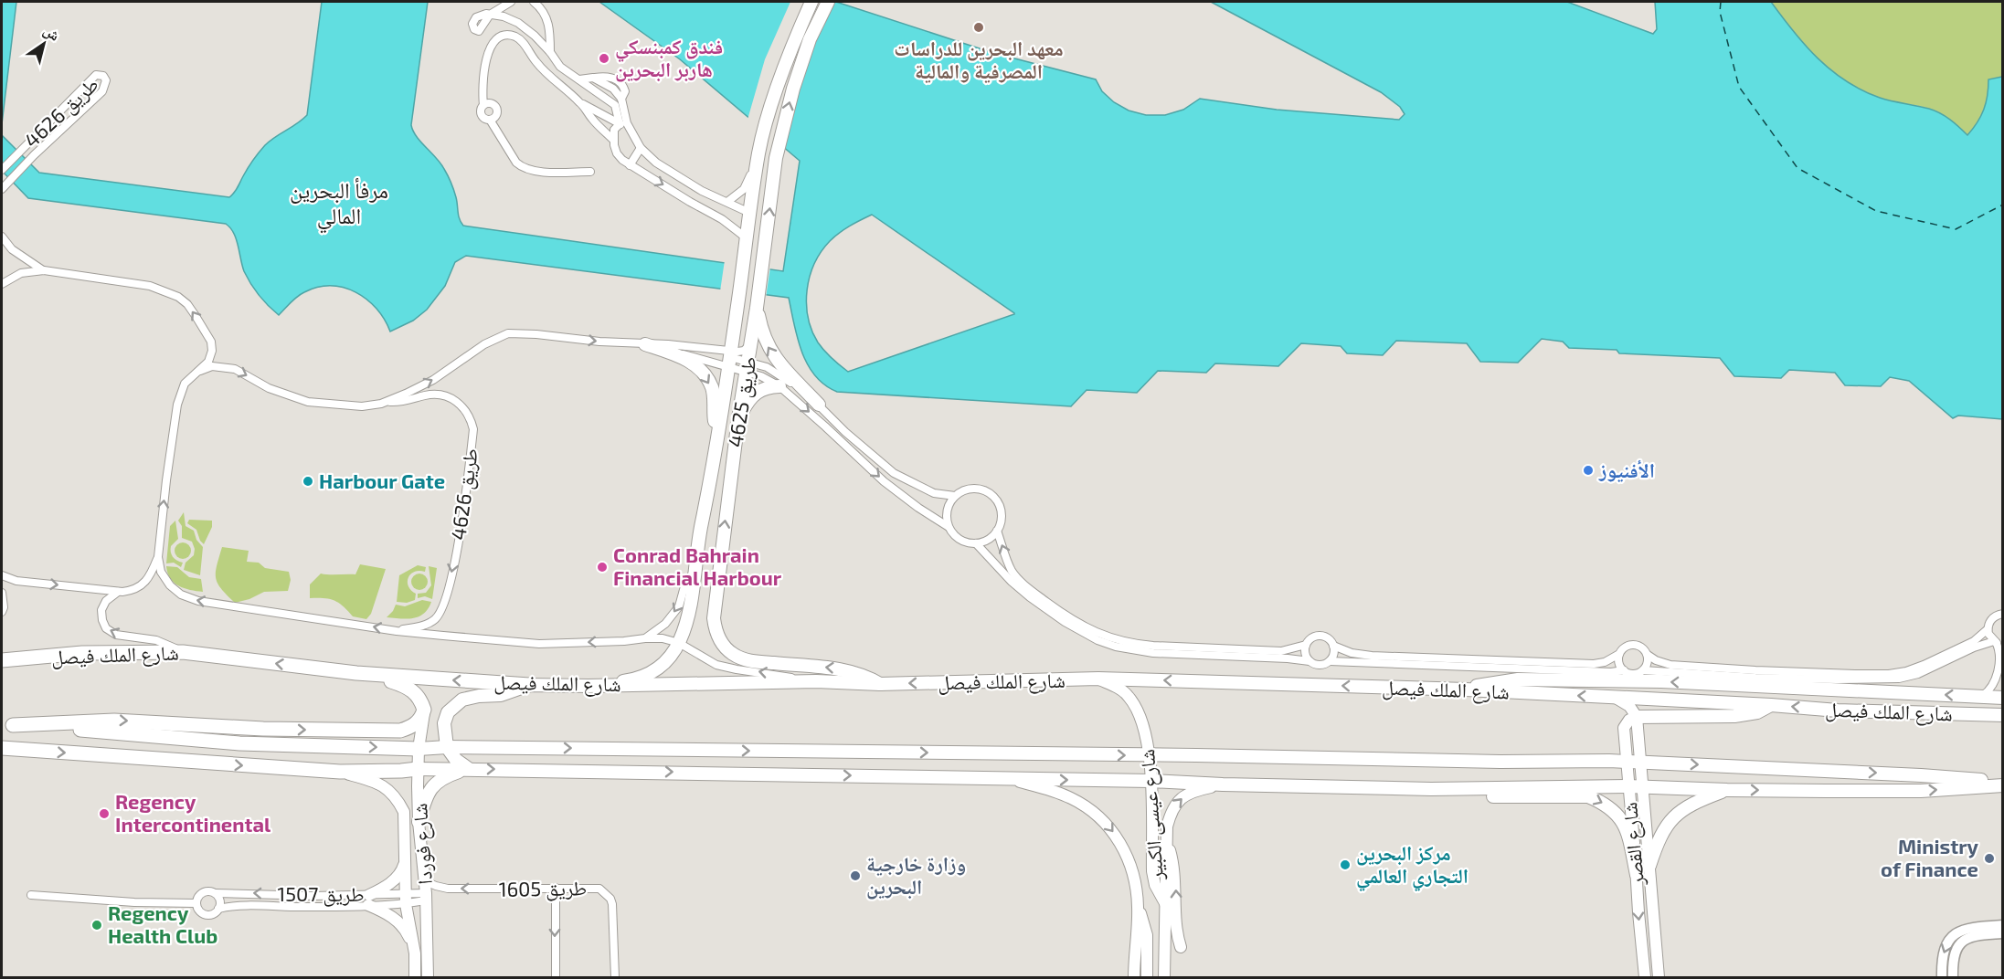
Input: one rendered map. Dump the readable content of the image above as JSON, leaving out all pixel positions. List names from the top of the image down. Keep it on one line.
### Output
{"streets":{"highway":["شارع الملك فيصل"],"main road":["طريق 4625","شارع عيسى الكبير","شارع فوردا","شارع القصر"],"street":["طريق 4626","طريق 1605","طريق 1507"]},"crossings":[["طريق 4626","طريق 4625"],["طريق 4626","شارع الملك فيصل"],["طريق 4625","شارع الملك فيصل"],["شارع الملك فيصل","شارع عيسى الكبير"],["شارع فوردا","طريق 1605"],["شارع فوردا","طريق 1507"]],"one_way":["طريق 1605"],"districts":["مرفأ البحرين المالي"],"places":["معهد البحرين للدراسات المصرفية والمالية","فندق كمبنسكي هاربر البحرين","الأفنيوز","Harbour Gate","Conrad Bahrain Financial Harbour","Regency Intercontinental","Ministry of Finance","مركز البحرين التجاري العالمي","وزارة خارجية البحرين","Regency Health Club"],"north":"top right"}
